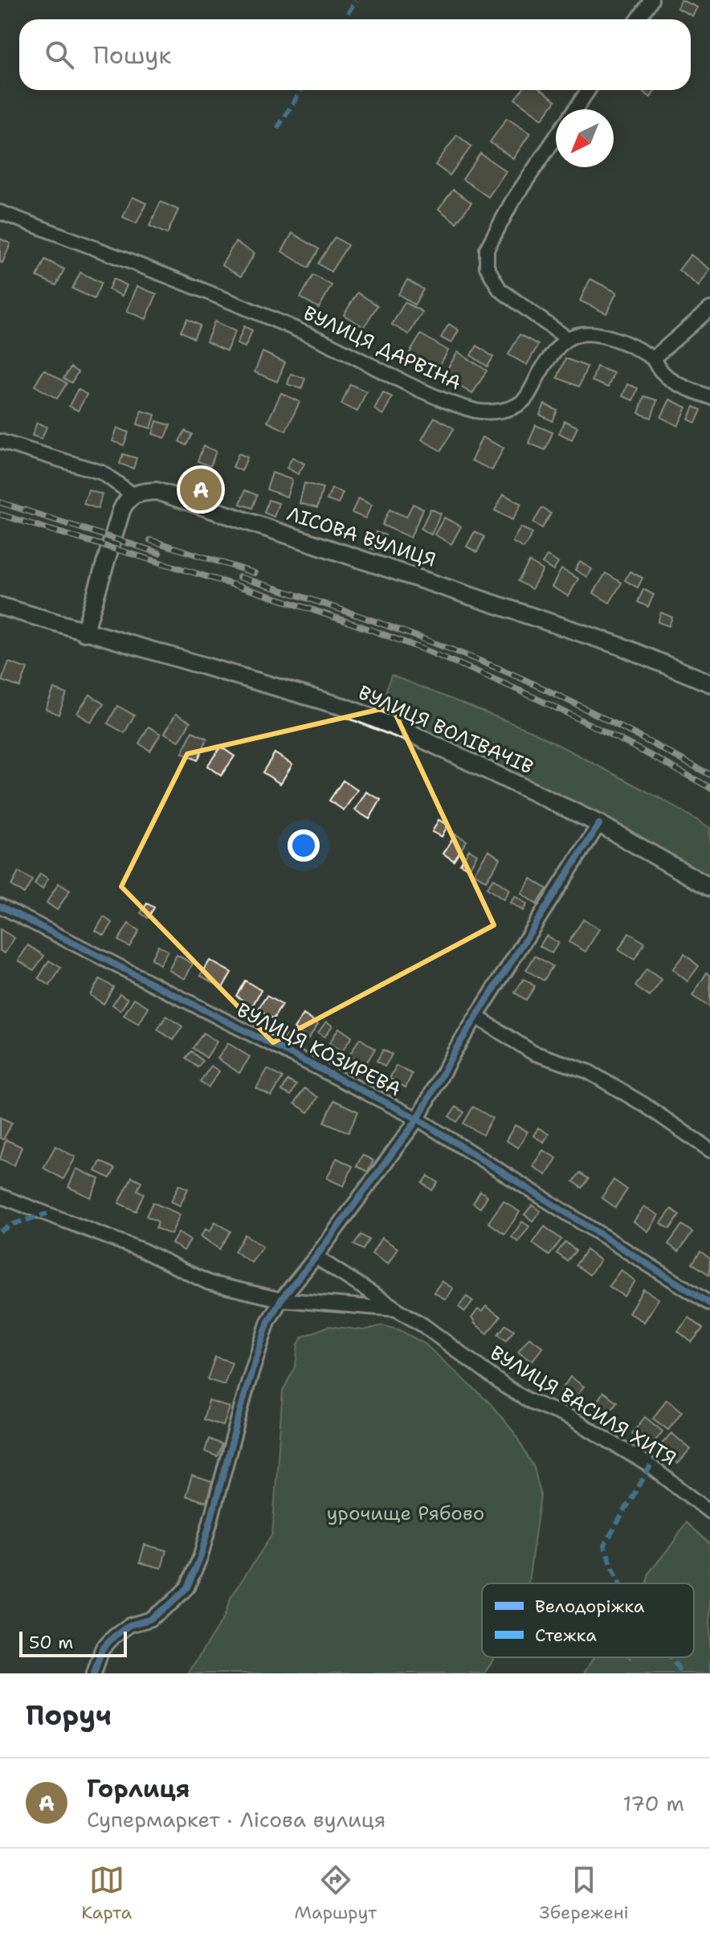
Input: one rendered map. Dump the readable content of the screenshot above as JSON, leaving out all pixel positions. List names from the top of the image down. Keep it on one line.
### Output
{"streets":{"street":["ВУЛИЦЯ ДАРВІНА","ЛІСОВА ВУЛИЦЯ","ВУЛИЦЯ ВОЛІВАЧІВ","ВУЛИЦЯ КОЗИРЕВА","ВУЛИЦЯ ВАСИЛЯ ХИТЯ"]},"parks":["урочище Рябово"],"legend":["Велодоріжка","Стежка"],"scale_bar":"50 m","north":"bottom left","page":{"search":"Пошук","pins":"A","scale":"50 m","heading":"Поруч","list":[{"mark":"A","name":"Горлиця","note":"Супермаркет · Лісова вулиця","value":"170 m"}],"nav":["Карта","Маршрут","Збережені"]}}
